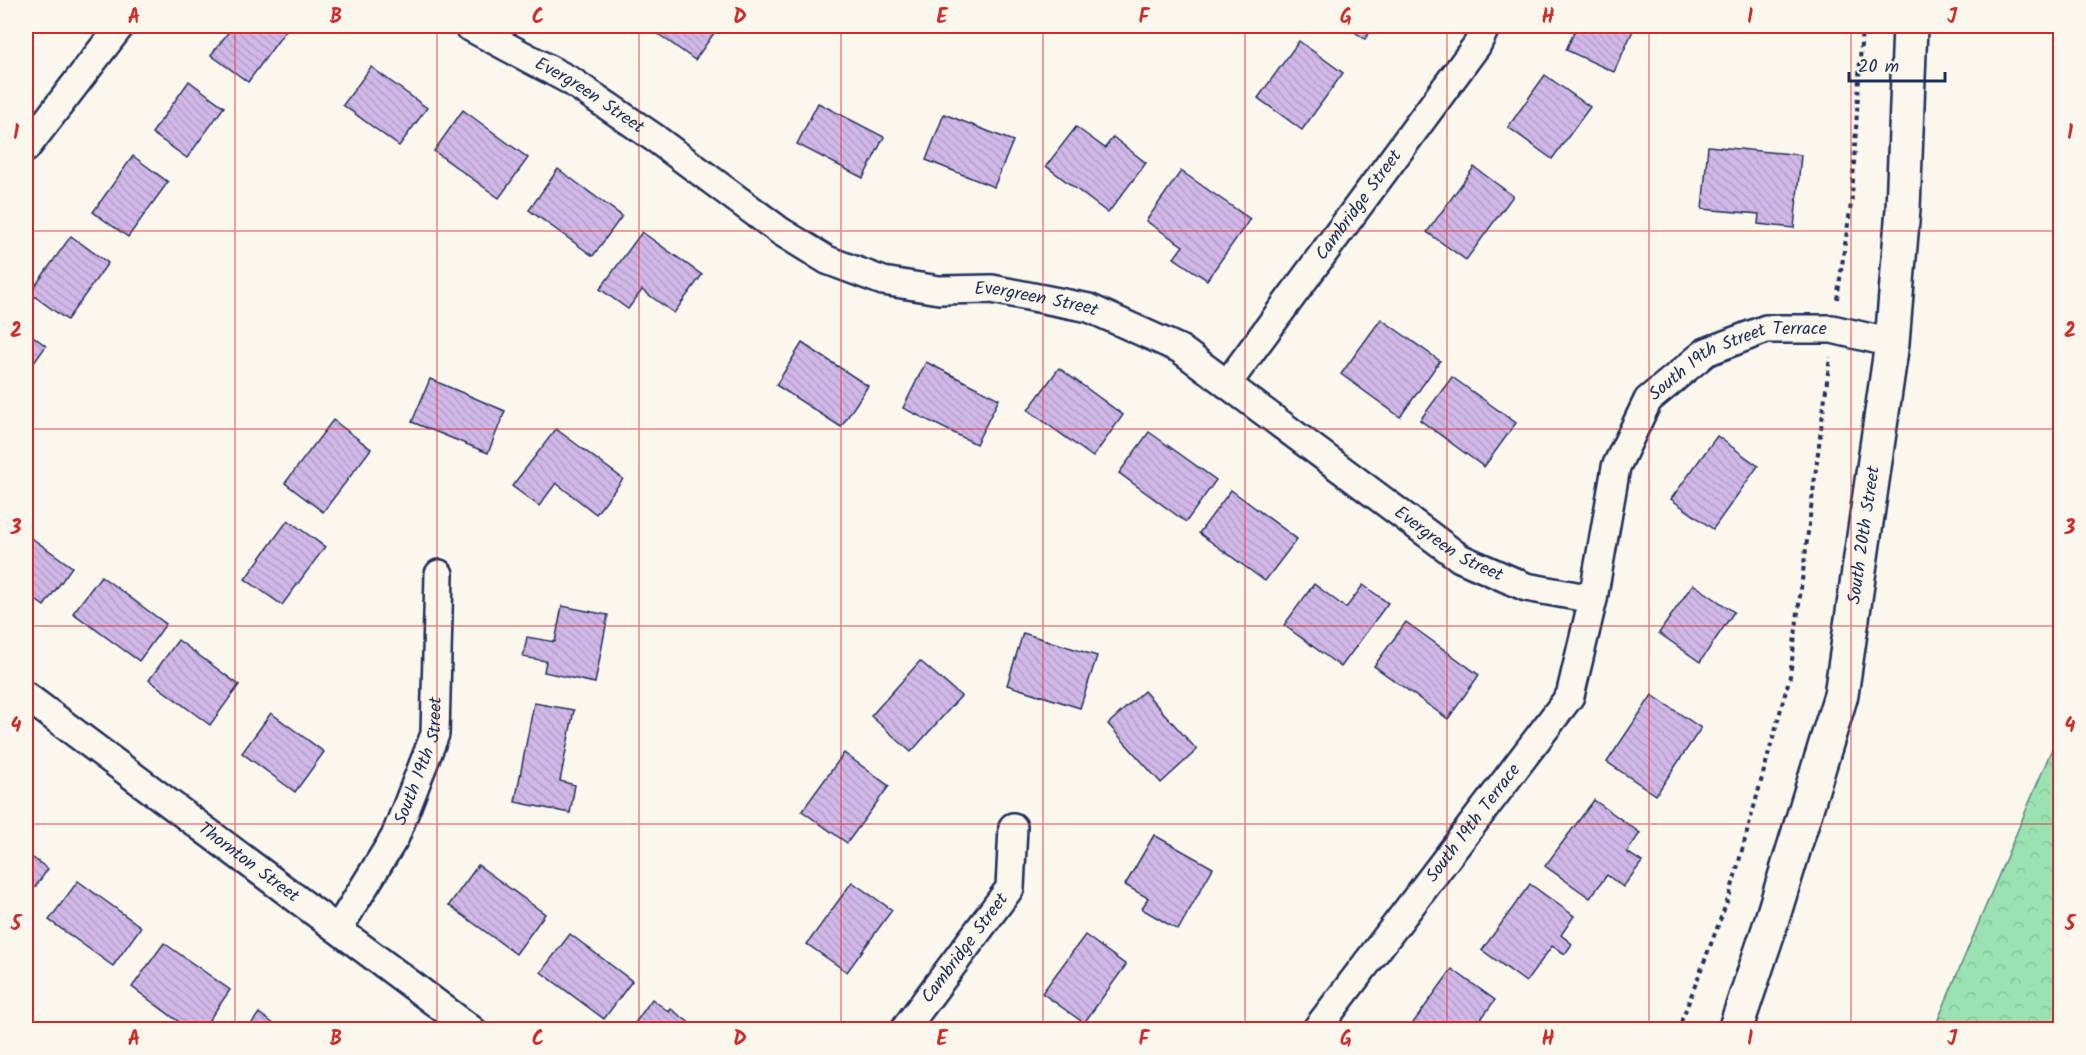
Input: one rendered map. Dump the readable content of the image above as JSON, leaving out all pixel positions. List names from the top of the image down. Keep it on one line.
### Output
{"streets":{"main road":["South 20th Street"],"street":["Evergreen Street","Cambridge Street","South 19th Street Terrace","South 19th Street","South 19th Terrace","Thornton Street"]},"crossings":[["Evergreen Street","Cambridge Street"],["Evergreen Street","South 19th Street Terrace"],["Evergreen Street","South 19th Terrace"],["South 19th Street Terrace","South 20th Street"],["South 19th Street Terrace","South 19th Terrace"],["South 19th Street","Thornton Street"]],"scale_bar":"20 m","grid":{"columns":["A","B","C","D","E","F","G","H","I","J"],"rows":["1","2","3","4","5"]}}
